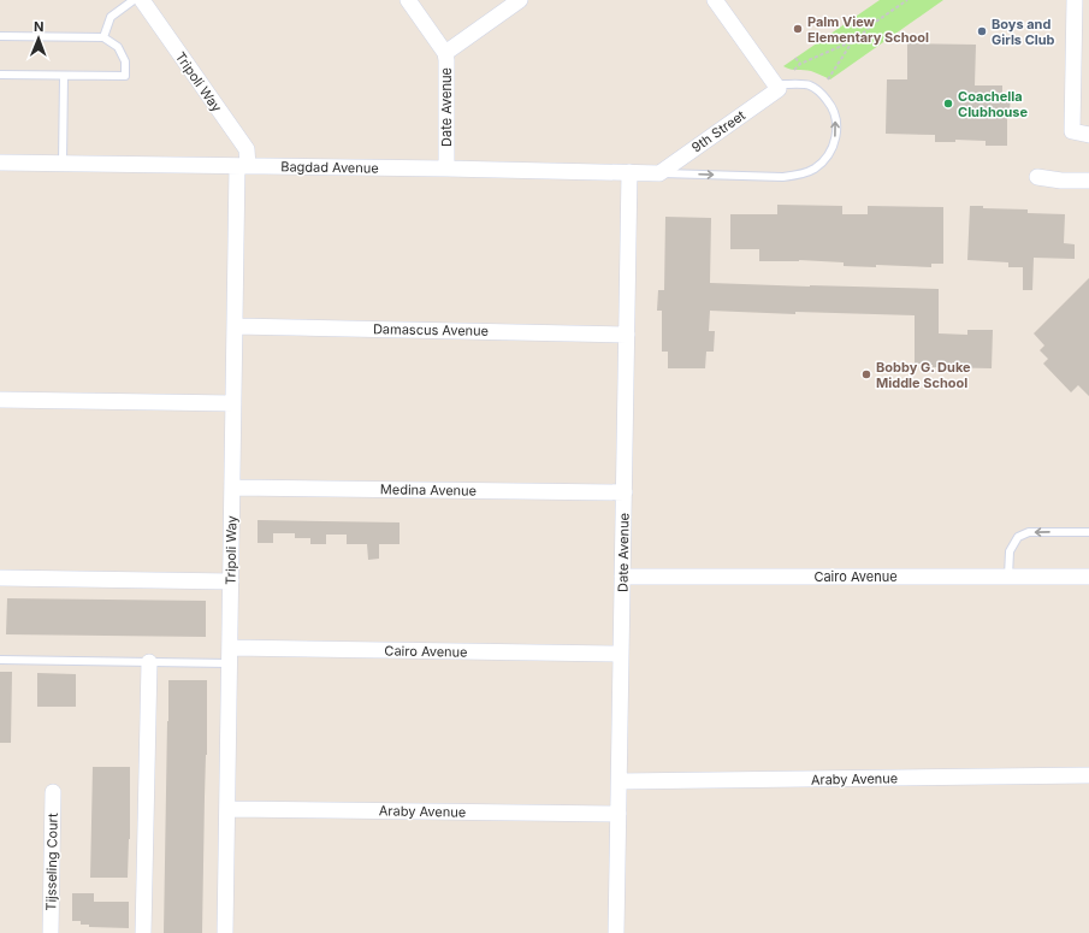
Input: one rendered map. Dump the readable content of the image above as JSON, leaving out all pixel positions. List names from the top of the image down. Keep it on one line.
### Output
{"streets":{"street":["Tripoli Way","Date Avenue","9th Street","Bagdad Avenue","Damascus Avenue","Medina Avenue","Cairo Avenue","Araby Avenue","Tijsseling Court"]},"crossings":[["Tripoli Way","Bagdad Avenue"],["Tripoli Way","Damascus Avenue"],["Tripoli Way","Medina Avenue"],["Tripoli Way","Cairo Avenue"],["Tripoli Way","Araby Avenue"],["Date Avenue","Bagdad Avenue"],["Date Avenue","Damascus Avenue"],["Date Avenue","Medina Avenue"],["Date Avenue","Cairo Avenue"],["Date Avenue","Araby Avenue"],["9th Street","Bagdad Avenue"]],"places":["Palm View Elementary School","Boys and Girls Club","Coachella Clubhouse","Bobby G. Duke Middle School"],"north":"top"}
